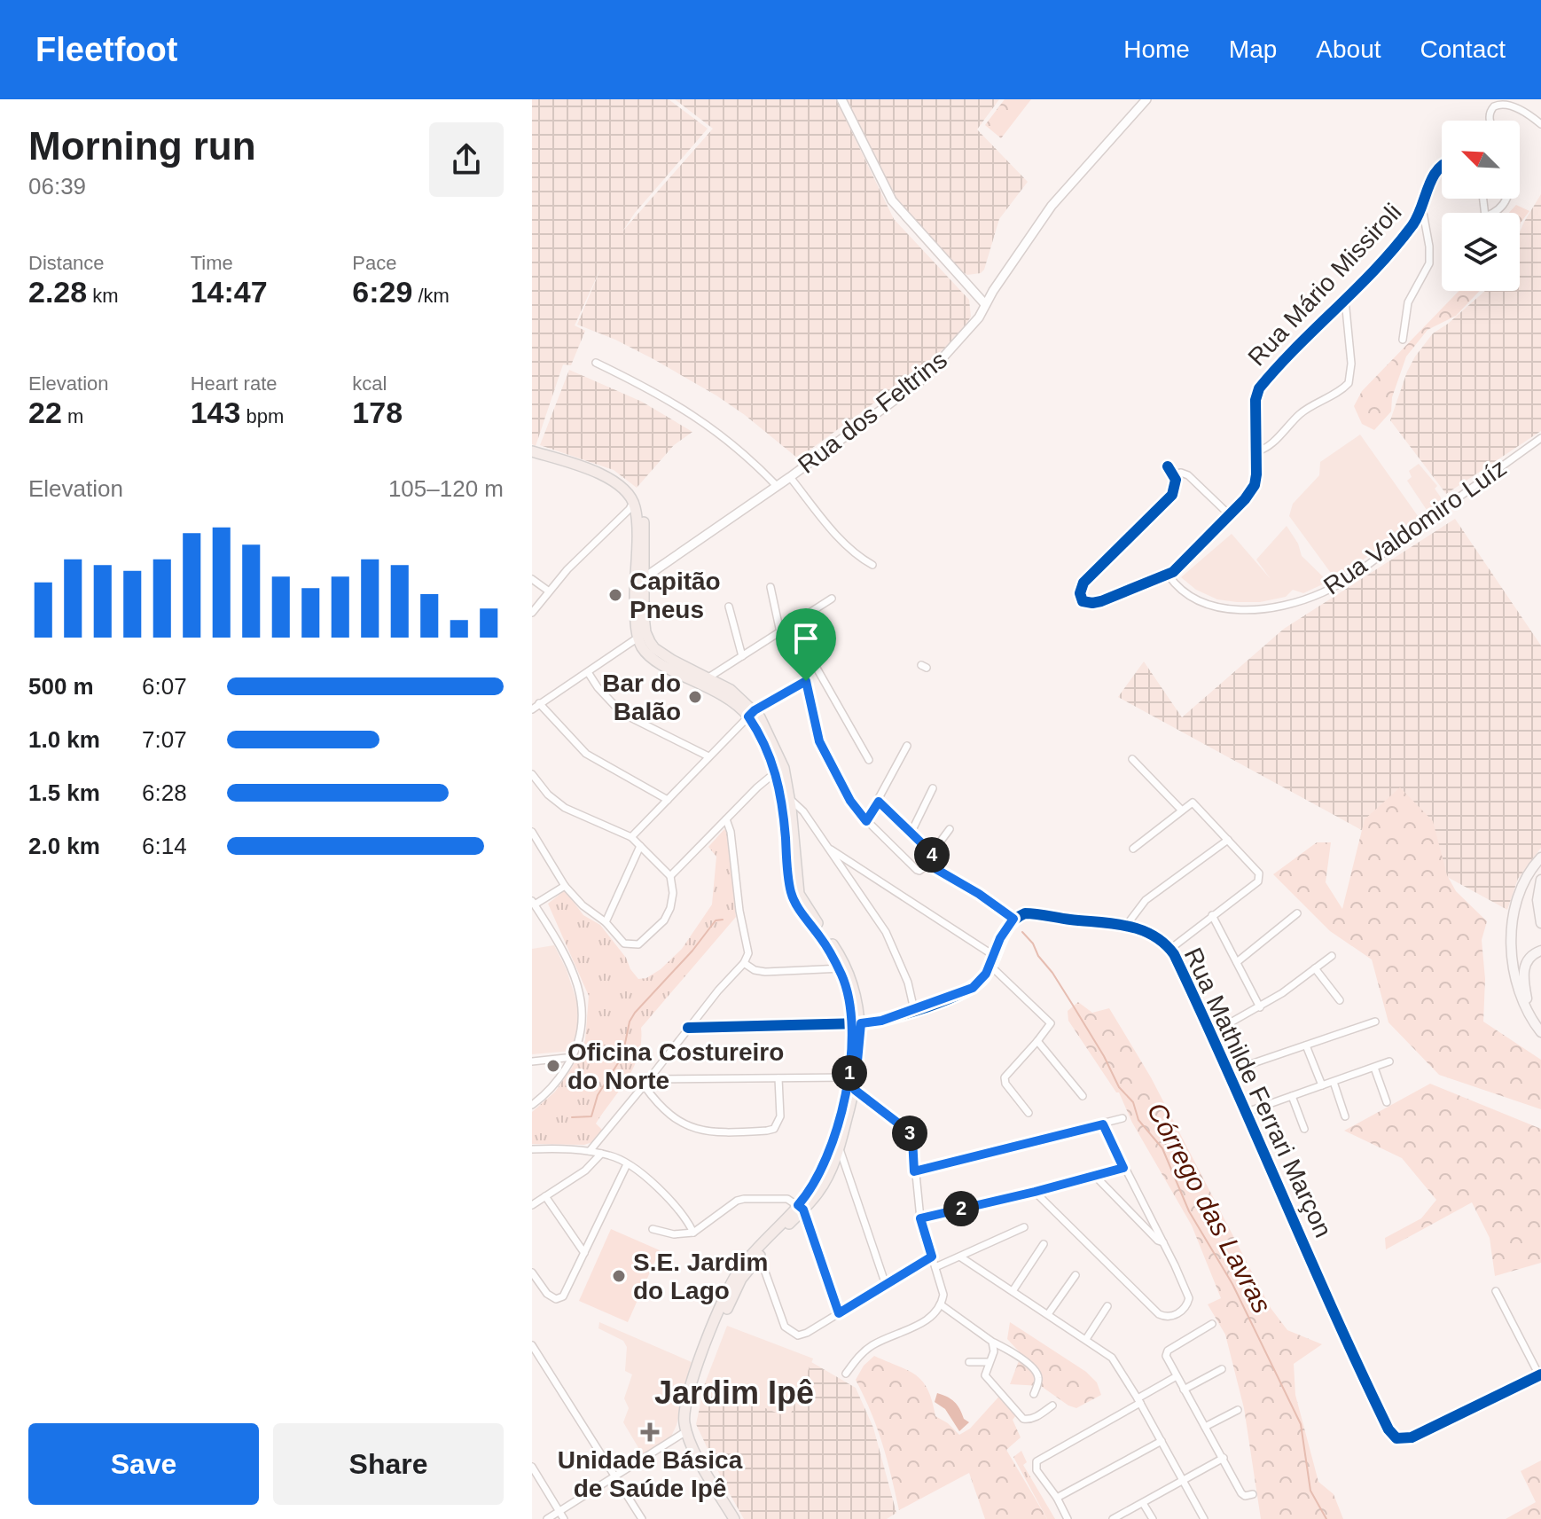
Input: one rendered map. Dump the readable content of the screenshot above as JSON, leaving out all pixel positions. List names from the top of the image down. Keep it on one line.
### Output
{"streets":{"street":["Rua Mário Missiroli","Rua dos Feltrins","Rua Valdomiro Luíz","Rua Mathilde Ferrari Marçon"]},"crossings":[["Rua Mário Missiroli","Rua Valdomiro Luíz"]],"districts":["Jardim Ipê"],"water":["Córrego das Lavras"],"places":{"other":["Capitão Pneus","Bar do Balão","Oficina Costureiro do Norte","S.E. Jardim do Lago"],"health":["Unidade Básica de Saúde Ipê"]},"north":"top left","page":{"header":"Fleetfoot","nav":["Home","Map","About","Contact"],"heading":["Morning run","06:39"],"stats":[["Distance","2.28 km"],["Time","14:47"],["Pace","6:29 /km"],["Elevation","22 m"],["Heart rate","143 bpm"],["kcal","178"]],"chart":["Elevation","105–120 m"],"list":[{"name":"500 m","note":"6:07"},{"name":"1.0 km","note":"7:07"},{"name":"1.5 km","note":"6:28"},{"name":"2.0 km","note":"6:14"}],"pins":["4","1","3","2"],"buttons":["Save","Share"]}}
